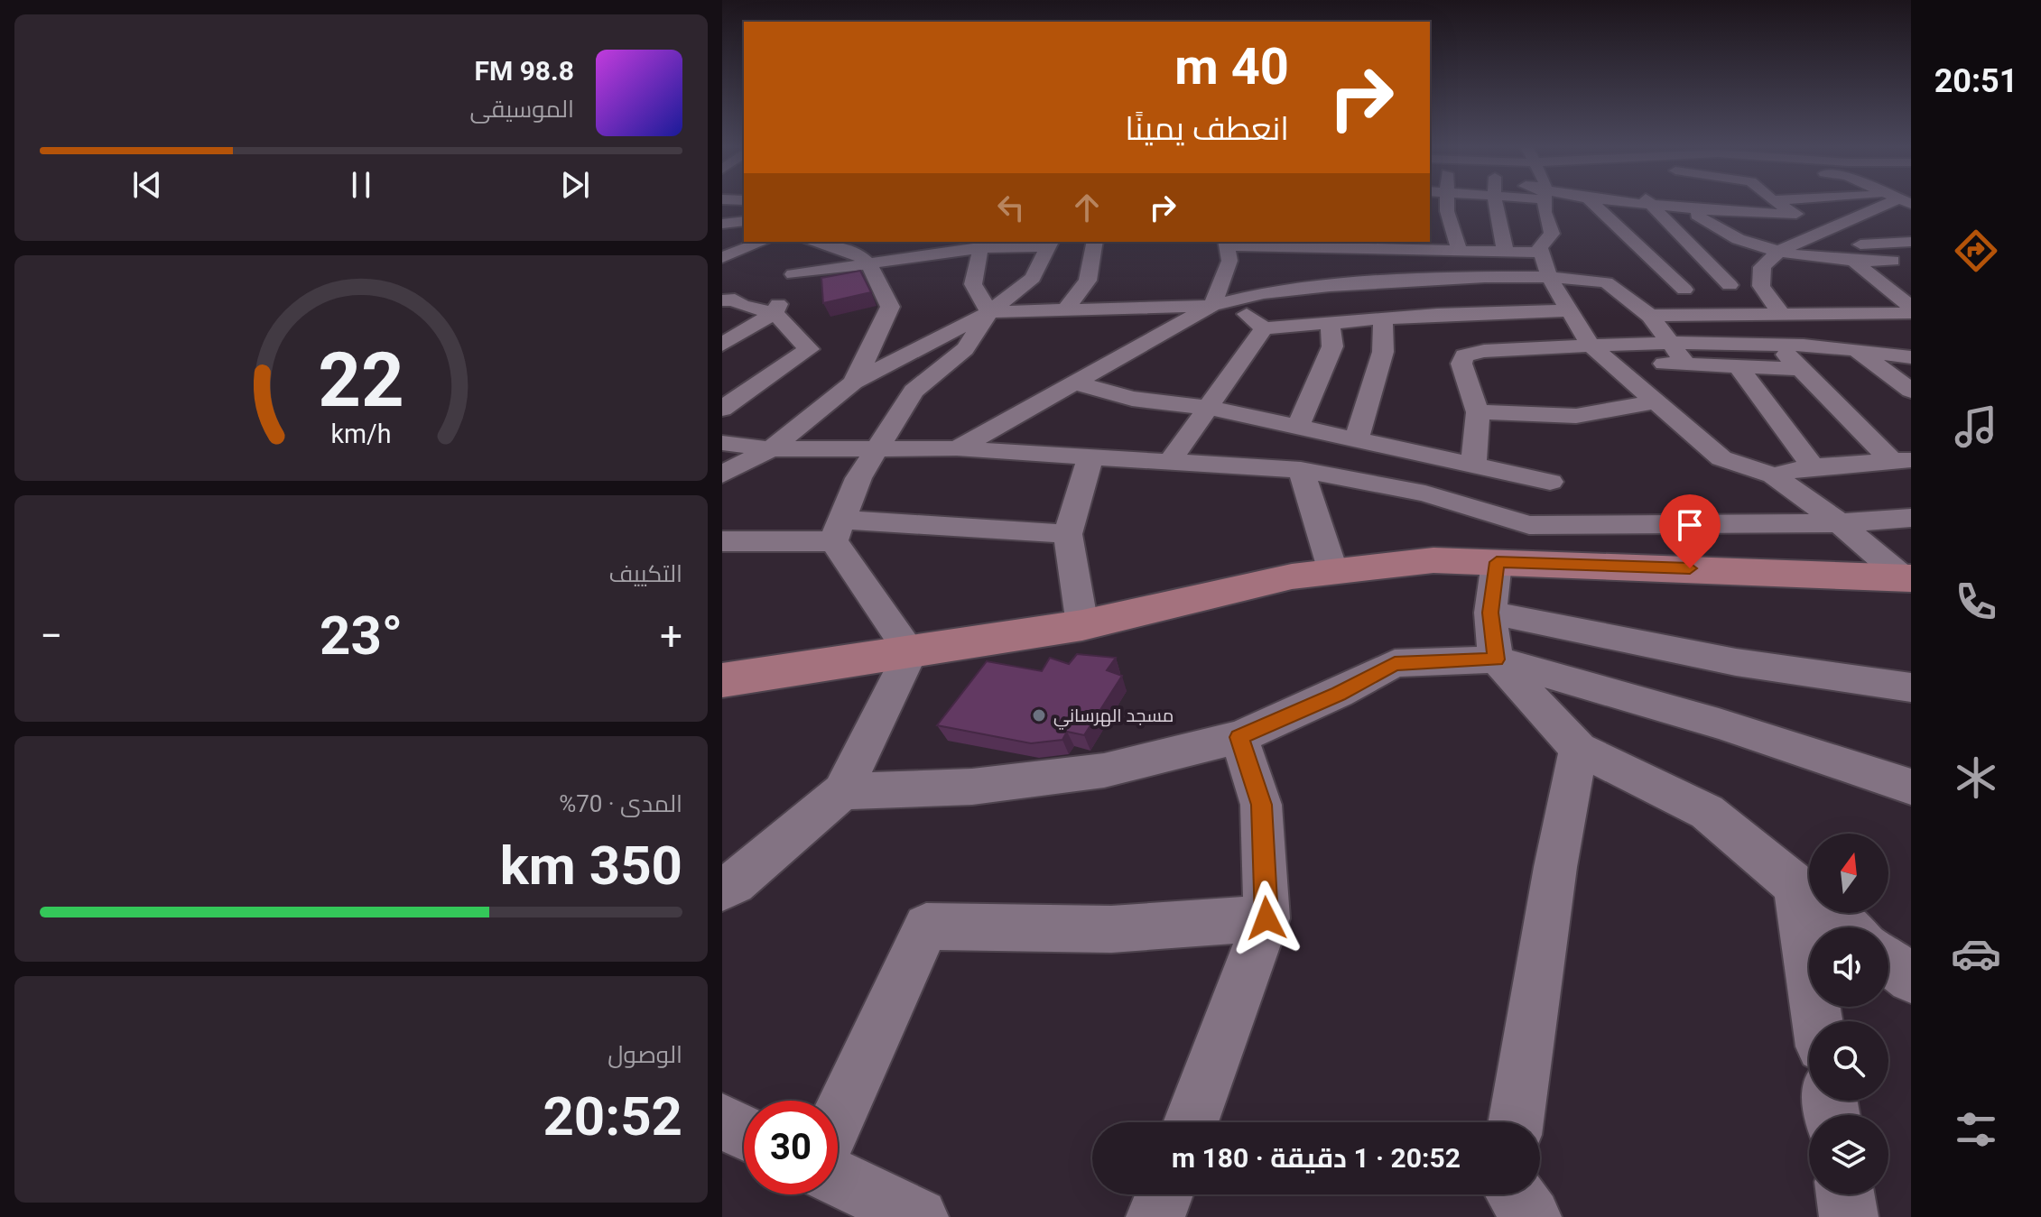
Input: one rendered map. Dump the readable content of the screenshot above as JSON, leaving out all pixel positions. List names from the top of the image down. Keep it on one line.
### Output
{"places":["مسجد الهرساني"],"north":"top","page":{"tabs":"20:51","turn":["40 m","انعطف يمينًا"],"song":["98.8 FM","الموسيقى"],"tile":["التكييف",["المدى · 70%","350 km"],["الوصول","20:52"]],"heat":["−","23°","+"],"limit":"30","trip":"20:52 · 1 دقيقة · 180 m","gauge":["22","km/h"]}}
